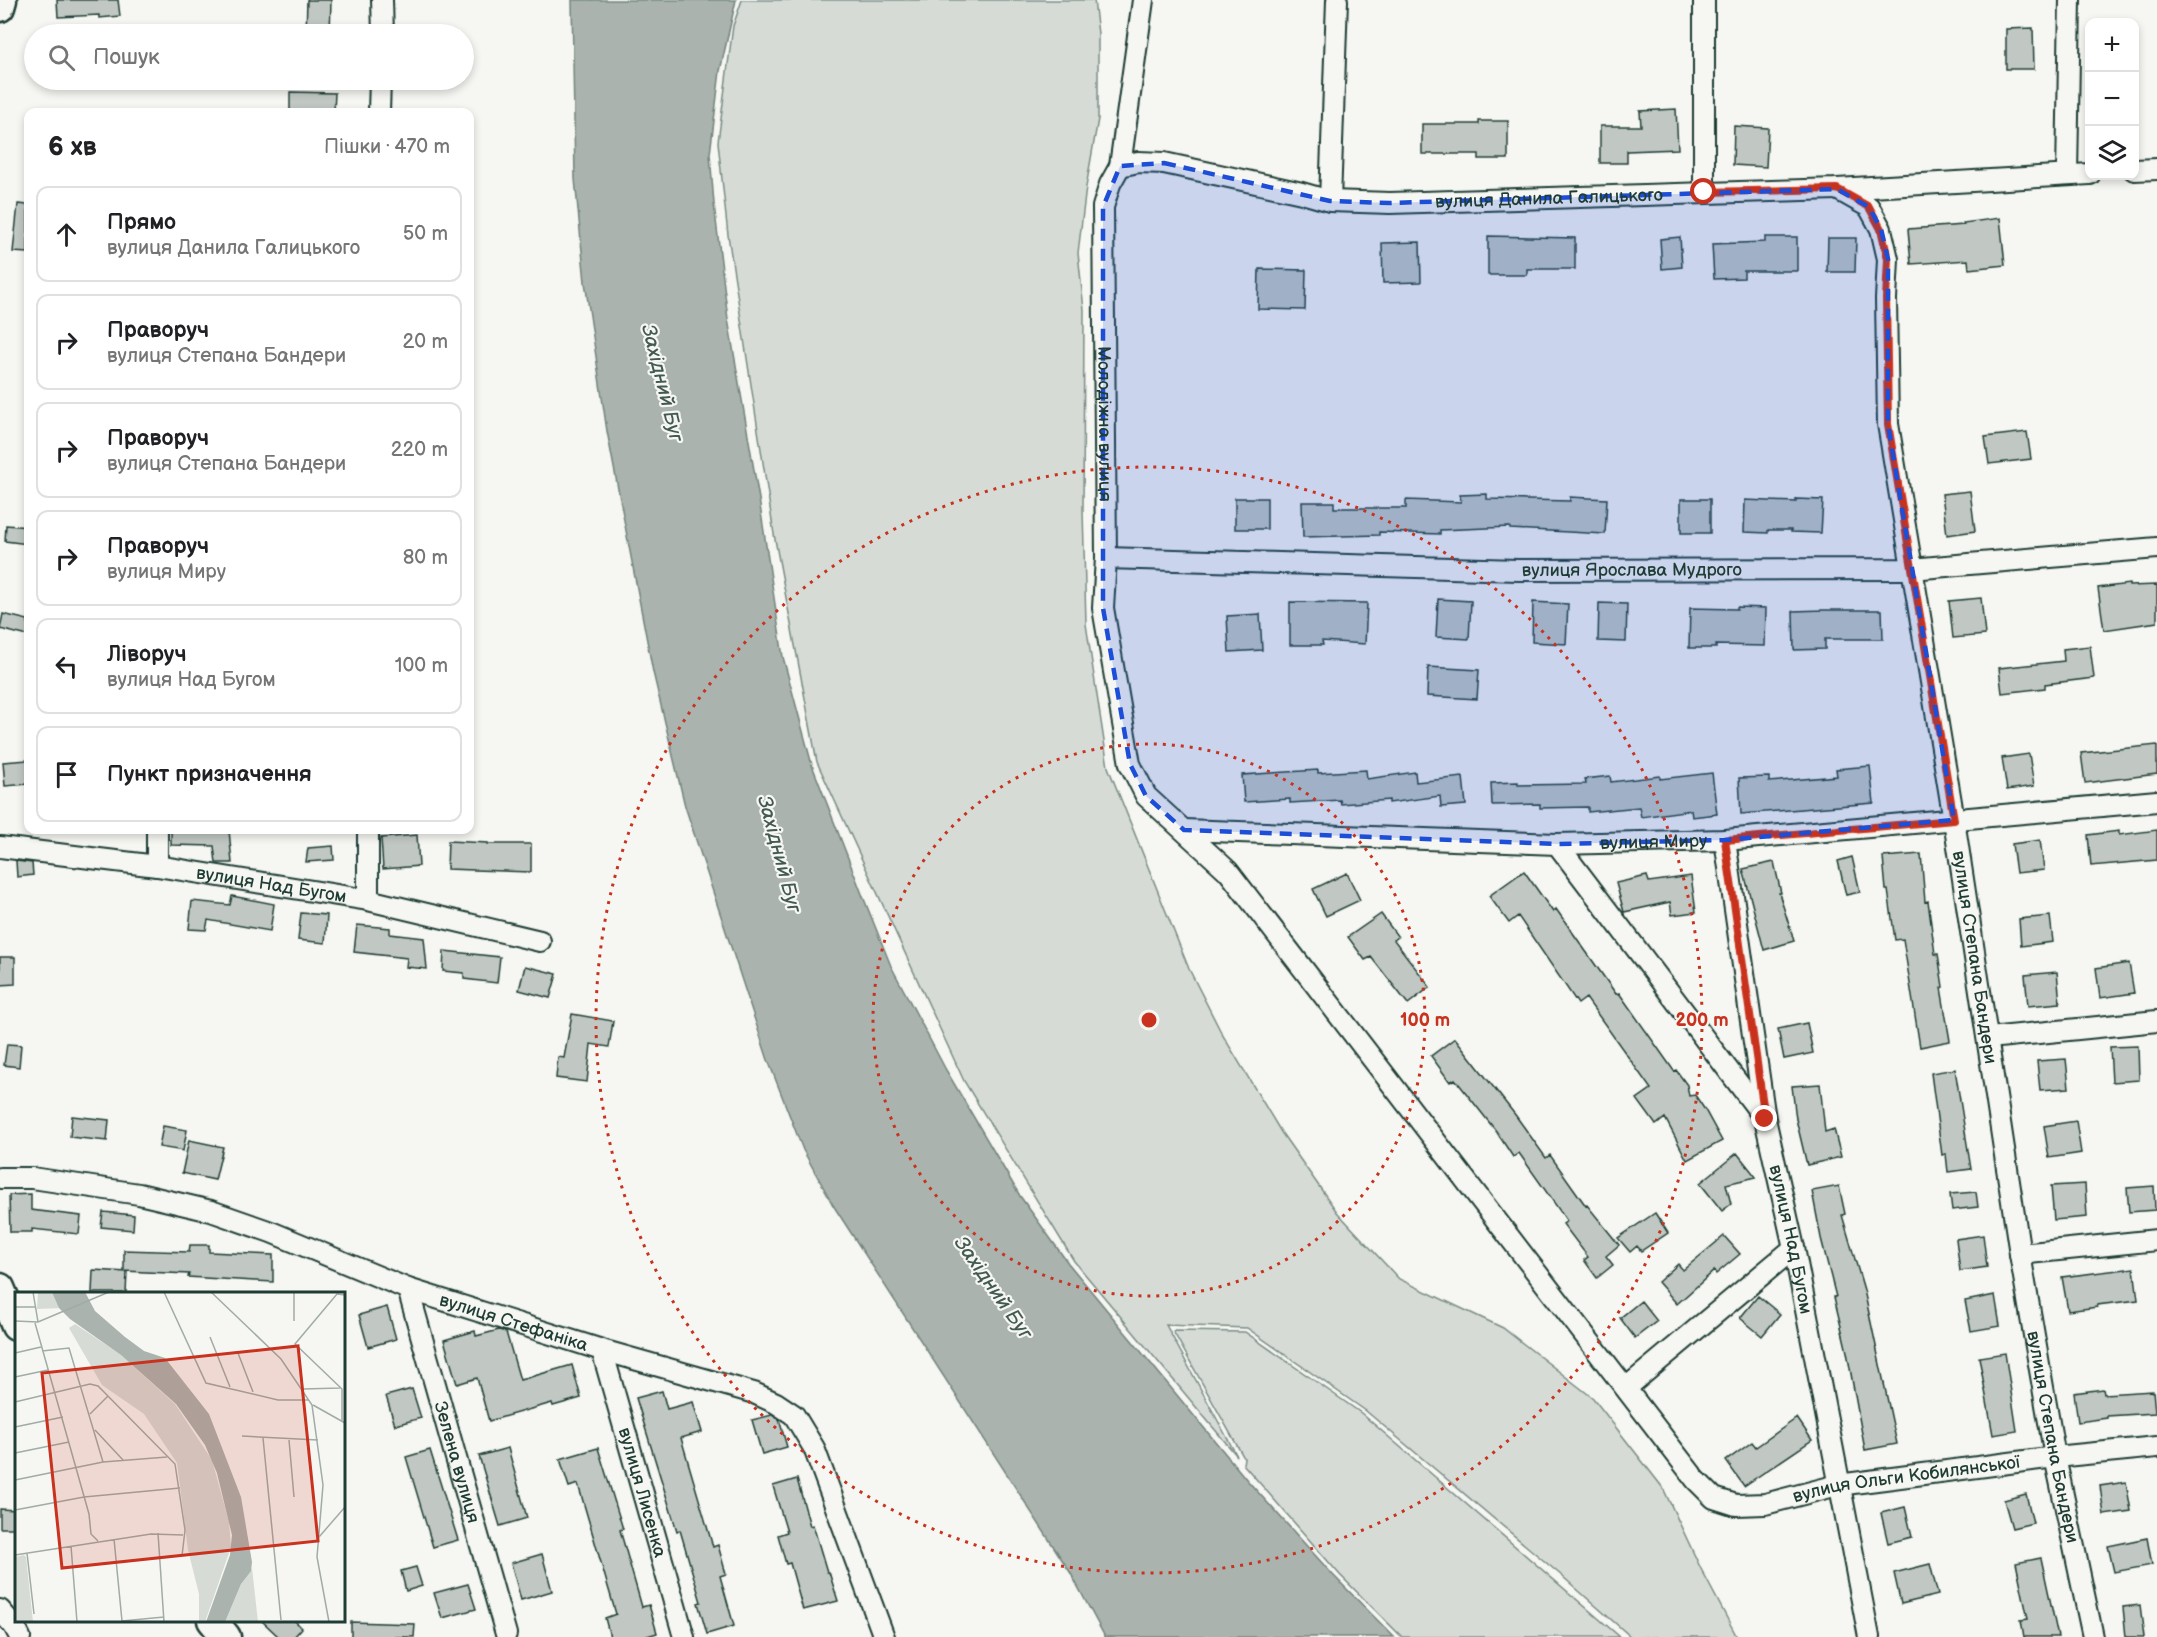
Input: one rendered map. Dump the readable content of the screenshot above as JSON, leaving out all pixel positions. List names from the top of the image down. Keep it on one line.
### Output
{"streets":{"street":["вулиця Данила Галицького","Молодіжна вулиця","вулиця Ярослава Мудрого","вулиця Миру","вулиця Над Бугом","вулиця Степана Бандери","вулиця Стефаніка","Зелена вулиця","вулиця Ольги Кобилянської","вулиця Лисенка"]},"crossings":[["вулиця Данила Галицького","Молодіжна вулиця"],["вулиця Данила Галицького","вулиця Степана Бандери"],["Молодіжна вулиця","вулиця Ярослава Мудрого"],["Молодіжна вулиця","вулиця Миру"],["Молодіжна вулиця","вулиця Ольги Кобилянської"],["вулиця Ярослава Мудрого","вулиця Степана Бандери"],["вулиця Миру","вулиця Над Бугом"],["вулиця Миру","вулиця Степана Бандери"],["вулиця Над Бугом","вулиця Ольги Кобилянської"],["вулиця Степана Бандери","вулиця Ольги Кобилянської"],["вулиця Стефаніка","Зелена вулиця"],["вулиця Стефаніка","вулиця Лисенка"]],"water":["Західний Буг"],"page":{"map_buttons":["+","−"],"search":"Пошук","heading":["6 хв","Пішки · 470 m"],"list":[["Прямо","вулиця Данила Галицького","50 m"],["Праворуч","вулиця Степана Бандери","20 m"],["Праворуч","вулиця Степана Бандери","220 m"],["Праворуч","вулиця Миру","80 m"],["Ліворуч","вулиця Над Бугом","100 m"],"Пункт призначення"]},"rings":["100 m","200 m"]}
